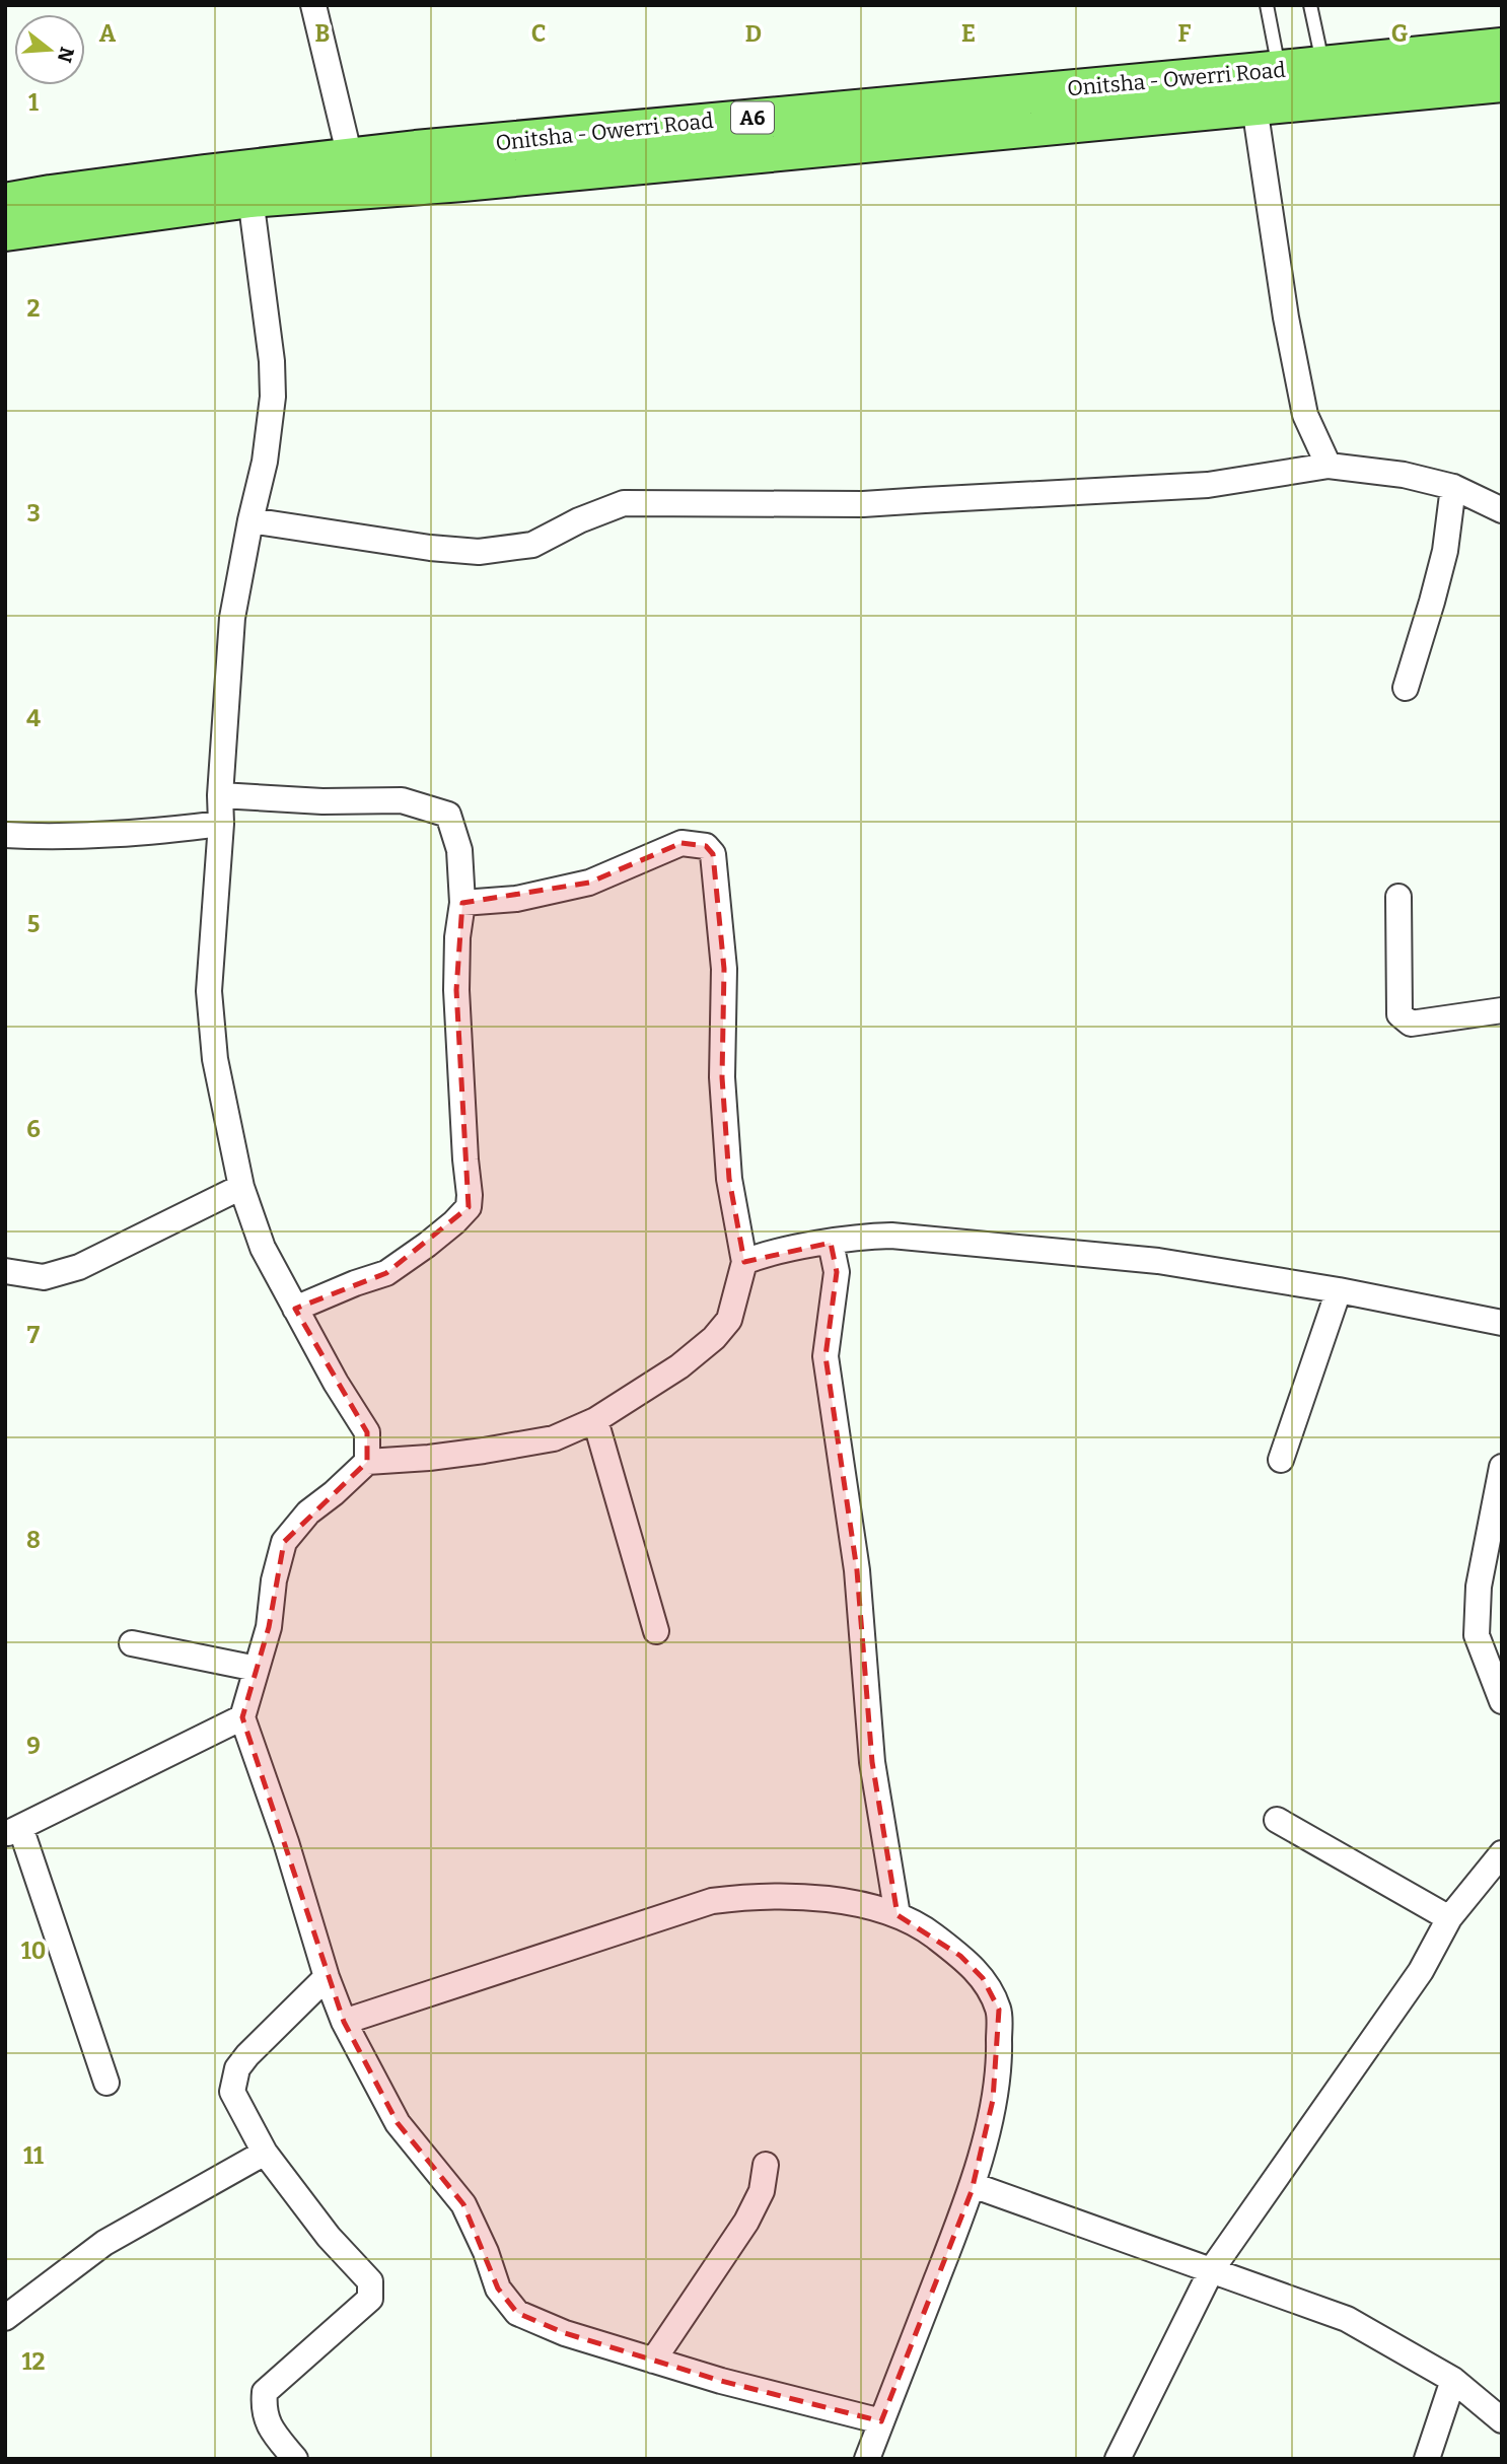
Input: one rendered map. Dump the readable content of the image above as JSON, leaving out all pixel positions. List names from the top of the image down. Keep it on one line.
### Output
{"streets":{"highway":["Onitsha - Owerri Road","A6"]},"north":"right","grid":{"columns":["A","B","C","D","E","F","G"],"rows":["1","2","3","4","5","6","7","8","9","10","11","12"]}}
